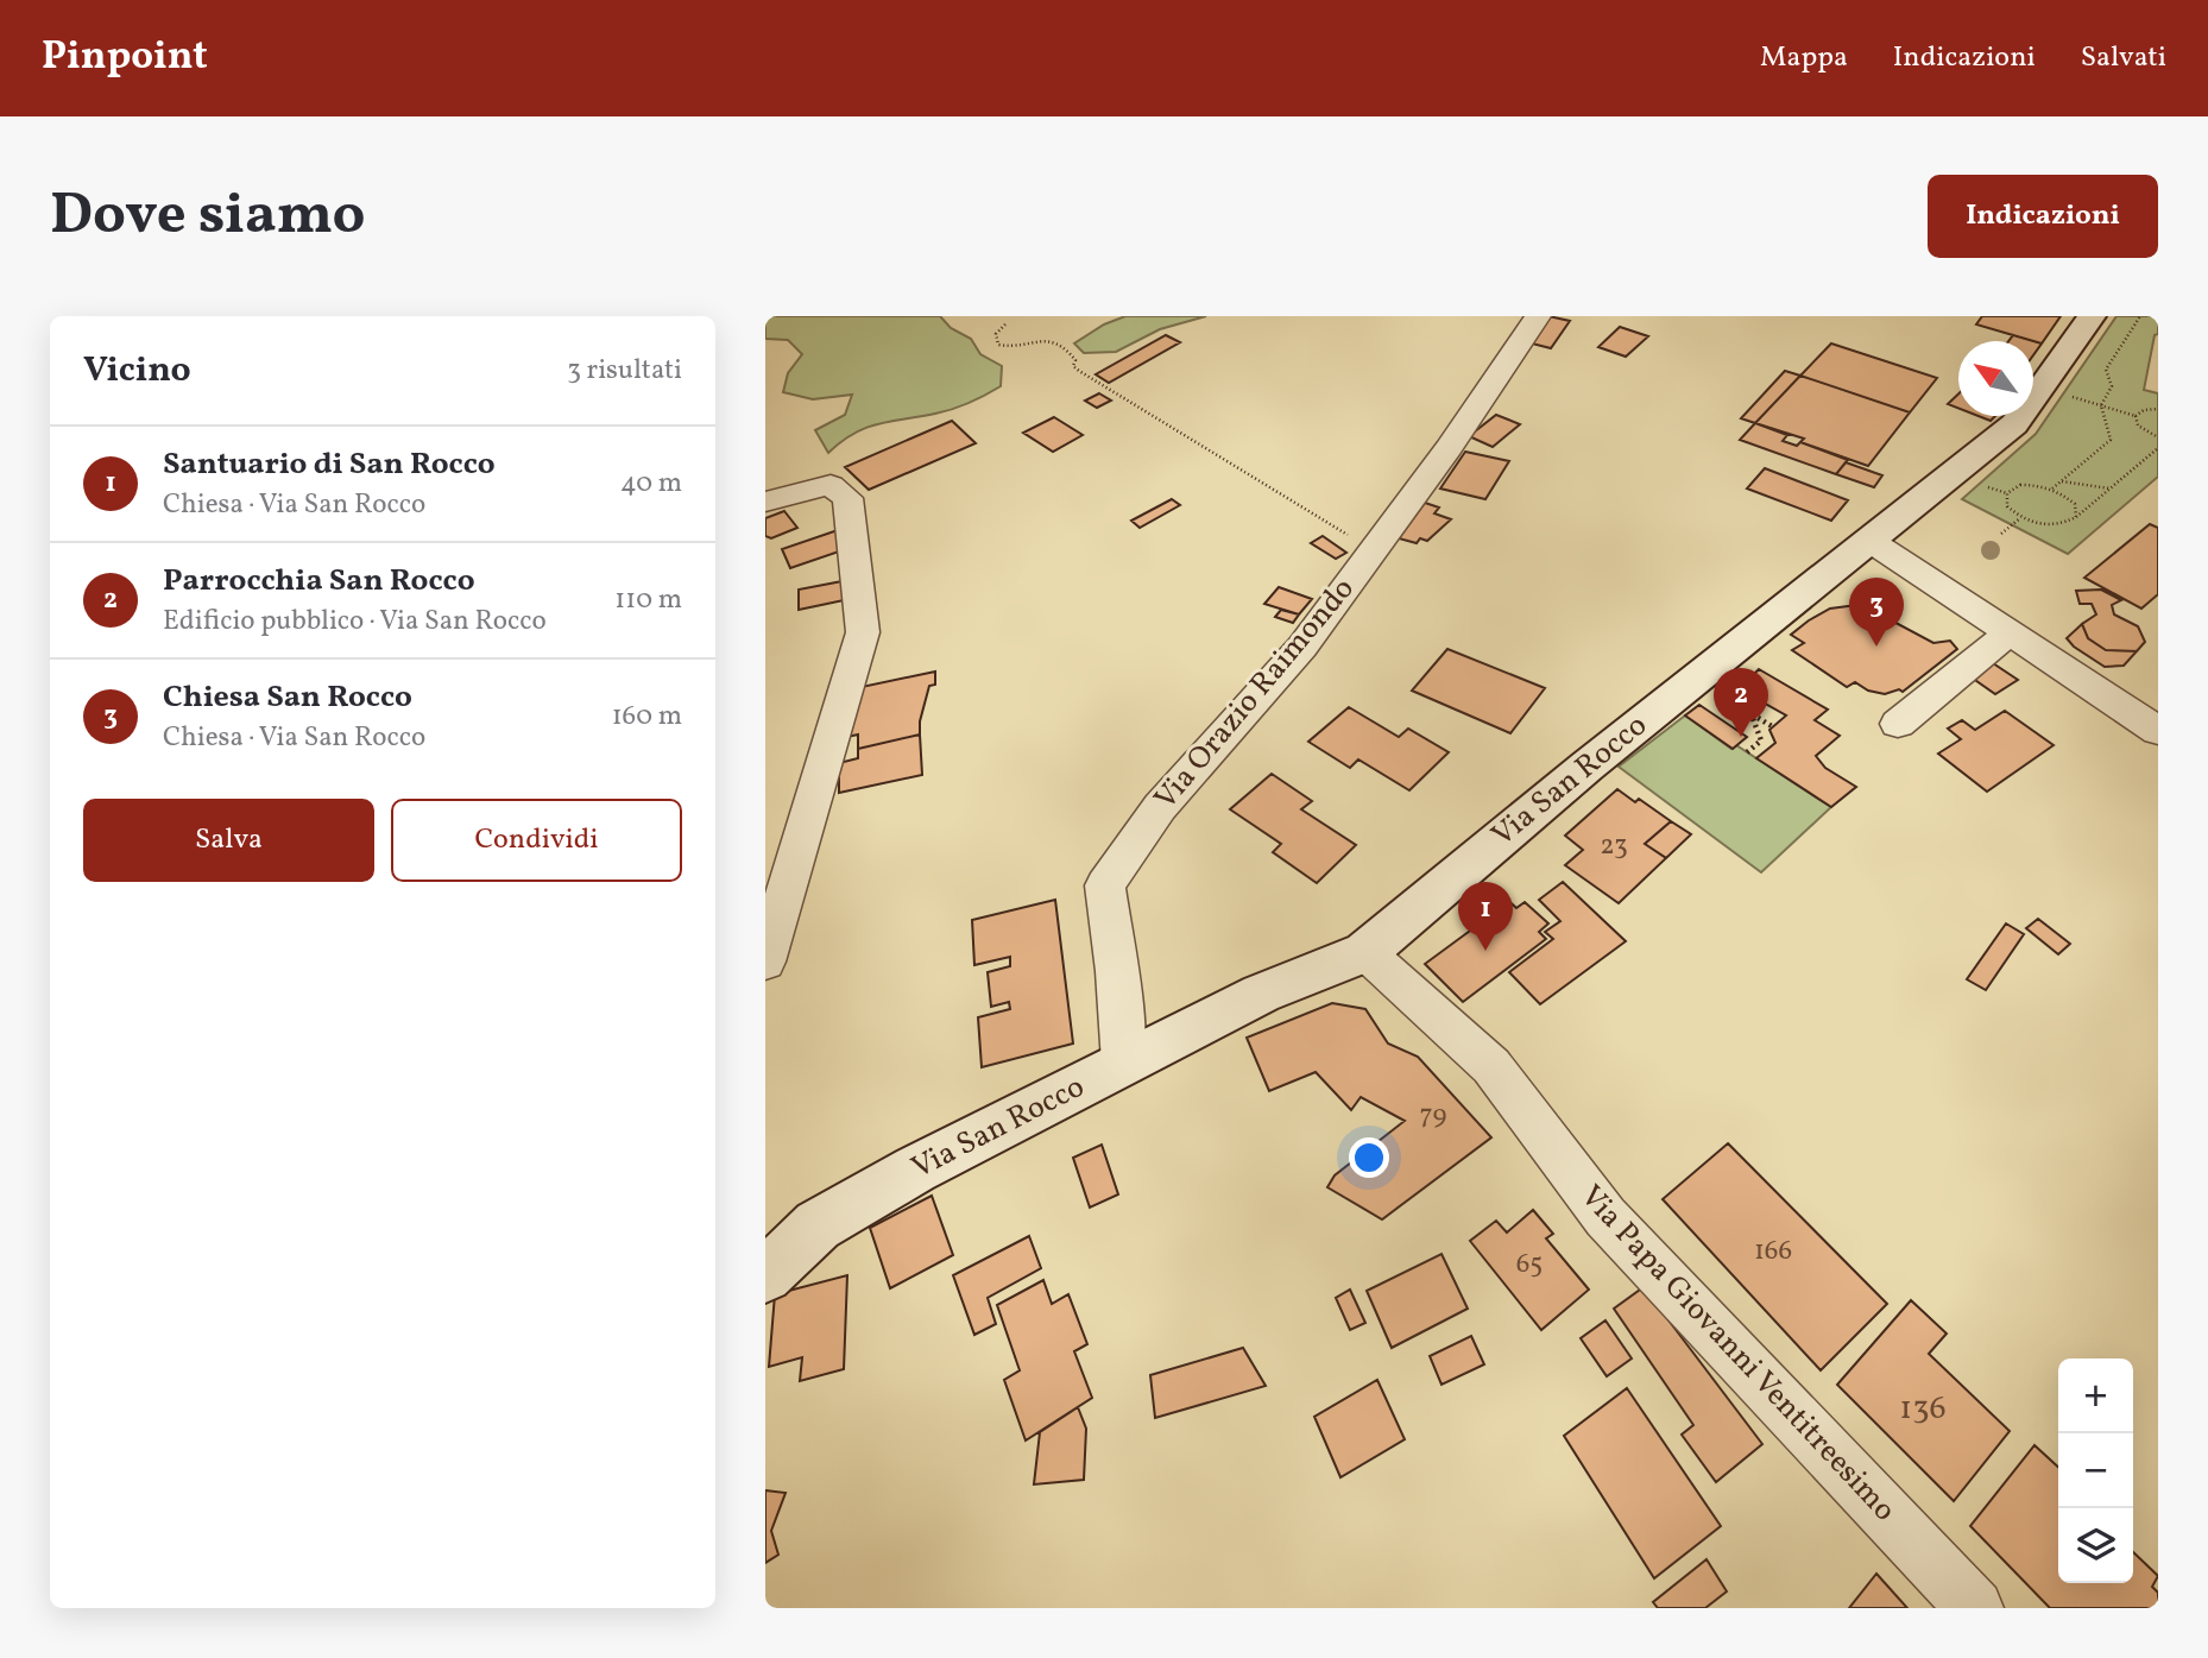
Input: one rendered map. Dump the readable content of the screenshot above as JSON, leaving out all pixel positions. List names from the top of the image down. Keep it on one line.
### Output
{"streets":{"street":["Via Orazio Raimondo","Via San Rocco","Via Papa Giovanni Ventitreesimo"]},"crossings":[["Via Orazio Raimondo","Via San Rocco"],["Via San Rocco","Via Papa Giovanni Ventitreesimo"]],"house_numbers":["23","79","166","65","136"],"north":"top left","page":{"header":"Pinpoint","nav":["Mappa","Indicazioni","Salvati"],"buttons":["Indicazioni",["Salva","Condividi"]],"title":"Dove siamo","heading":["Vicino","3 risultati"],"list":[{"mark":"1","name":"Santuario di San Rocco","note":"Chiesa · Via San Rocco","value":"40 m"},{"mark":"2","name":"Parrocchia San Rocco","note":"Edificio pubblico · Via San Rocco","value":"110 m"},{"mark":"3","name":"Chiesa San Rocco","note":"Chiesa · Via San Rocco","value":"160 m"}],"pins":["3","2","1"],"map_buttons":["+","−"]}}
